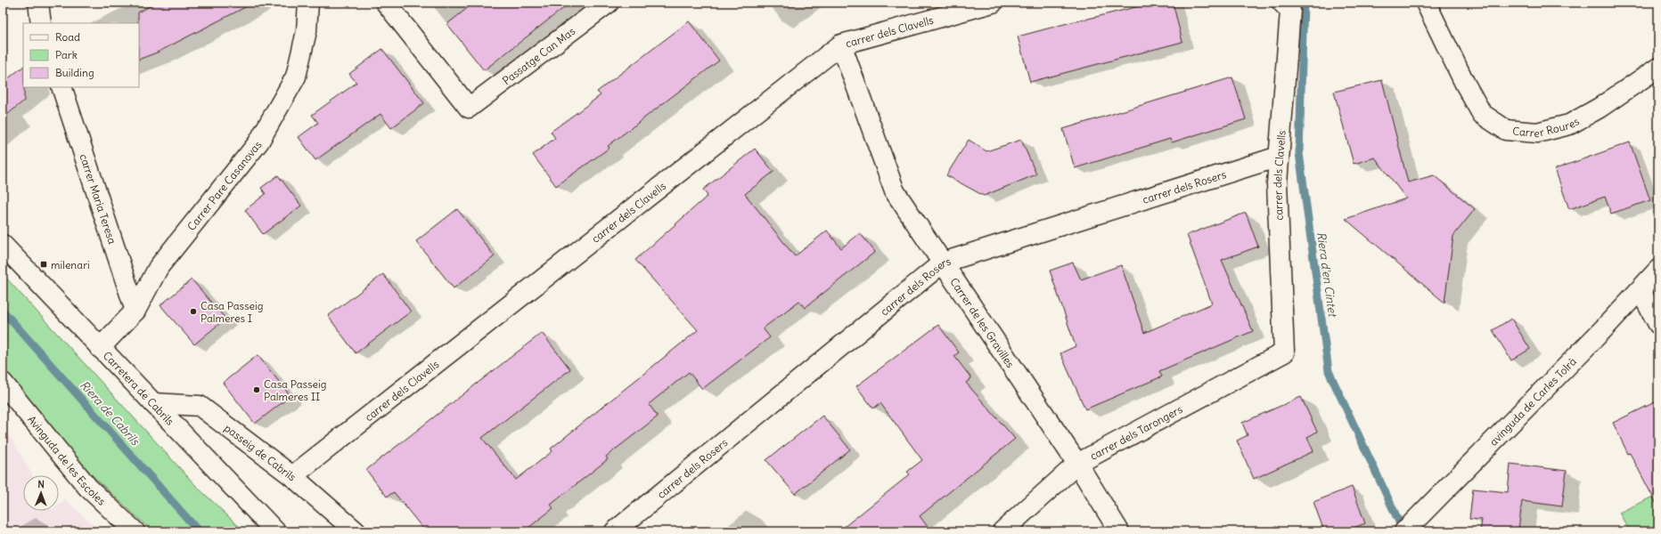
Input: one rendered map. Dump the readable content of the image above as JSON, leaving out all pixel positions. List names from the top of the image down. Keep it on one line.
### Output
{"streets":{"street":["carrer dels Clavells","Passatge Can Mas","Carrer Roures","Carrer Pare Casanovas","carrer dels Rosers","carrer Maria Teresa","Carrer de les Gravilles","Carretera de Cabrils","avinguda de Carles Tolrà","carrer dels Tarongers","passeig de Cabrils","Avinguda de les Escoles"]},"crossings":[["carrer dels Clavells","carrer dels Rosers"],["carrer dels Clavells","Carrer de les Gravilles"],["carrer dels Clavells","carrer dels Tarongers"],["carrer dels Clavells","passeig de Cabrils"],["Carrer Pare Casanovas","carrer Maria Teresa"],["Carrer Pare Casanovas","Carretera de Cabrils"],["carrer dels Rosers","Carrer de les Gravilles"],["Carrer de les Gravilles","carrer dels Tarongers"],["Carretera de Cabrils","passeig de Cabrils"]],"water":["Riera d'en Cintet","Riera de Cabrils"],"places":{"transit":["milenari"],"other":["Casa Passeig Palmeres I","Casa Passeig Palmeres II"]},"legend":["Road","Park","Building"],"north":"top"}
